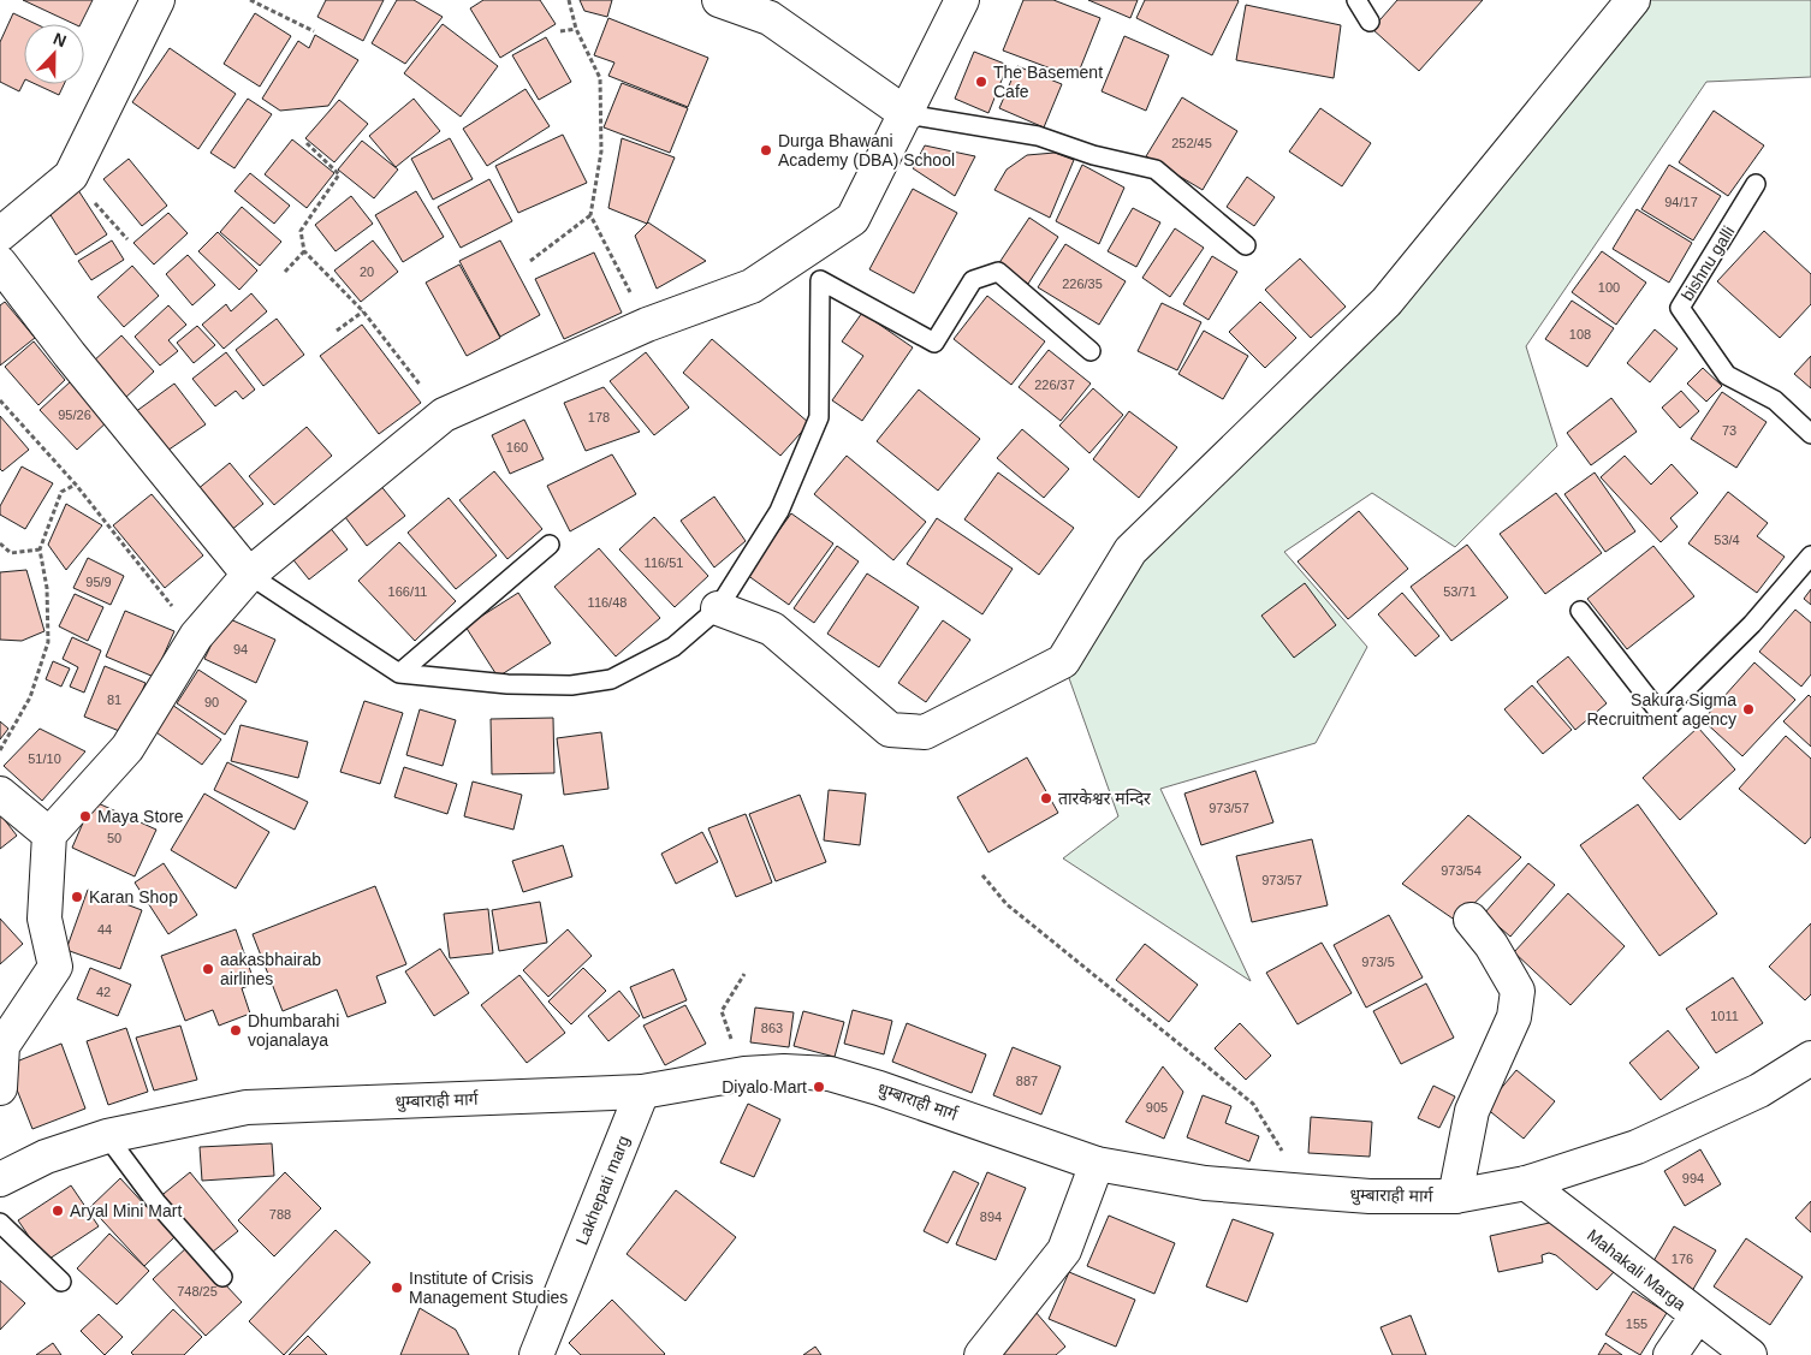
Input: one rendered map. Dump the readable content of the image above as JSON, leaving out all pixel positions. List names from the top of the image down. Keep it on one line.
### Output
{"streets":{"street":["धुम्बाराही मार्ग","Lakhepati marg","Mahakali Marga"],"lane":["bishnu galli"]},"crossings":[["धुम्बाराही मार्ग","Lakhepati marg"],["धुम्बाराही मार्ग","Mahakali Marga"]],"places":["The Basement Cafe","Durga Bhawani Academy (DBA) School","Sakura Sigma Recruitment agency","तारकेश्वर मन्दिर","Maya Store","Karan Shop","aakasbhairab airlines","Dhumbarahi vojanalaya","Diyalo Mart","Aryal Mini Mart","Institute of Crisis Management Studies"],"house_numbers":["252/45","94/17","20","226/35","100","108","226/37","95/26","178","73","160","53/4","116/51","95/9","166/11","53/71","116/48","94","81","90","51/10","973/57","50","973/54","973/57","44","973/5","42","1011","863","887","905","994","788","894","176","748/25","155"],"north":"top"}
